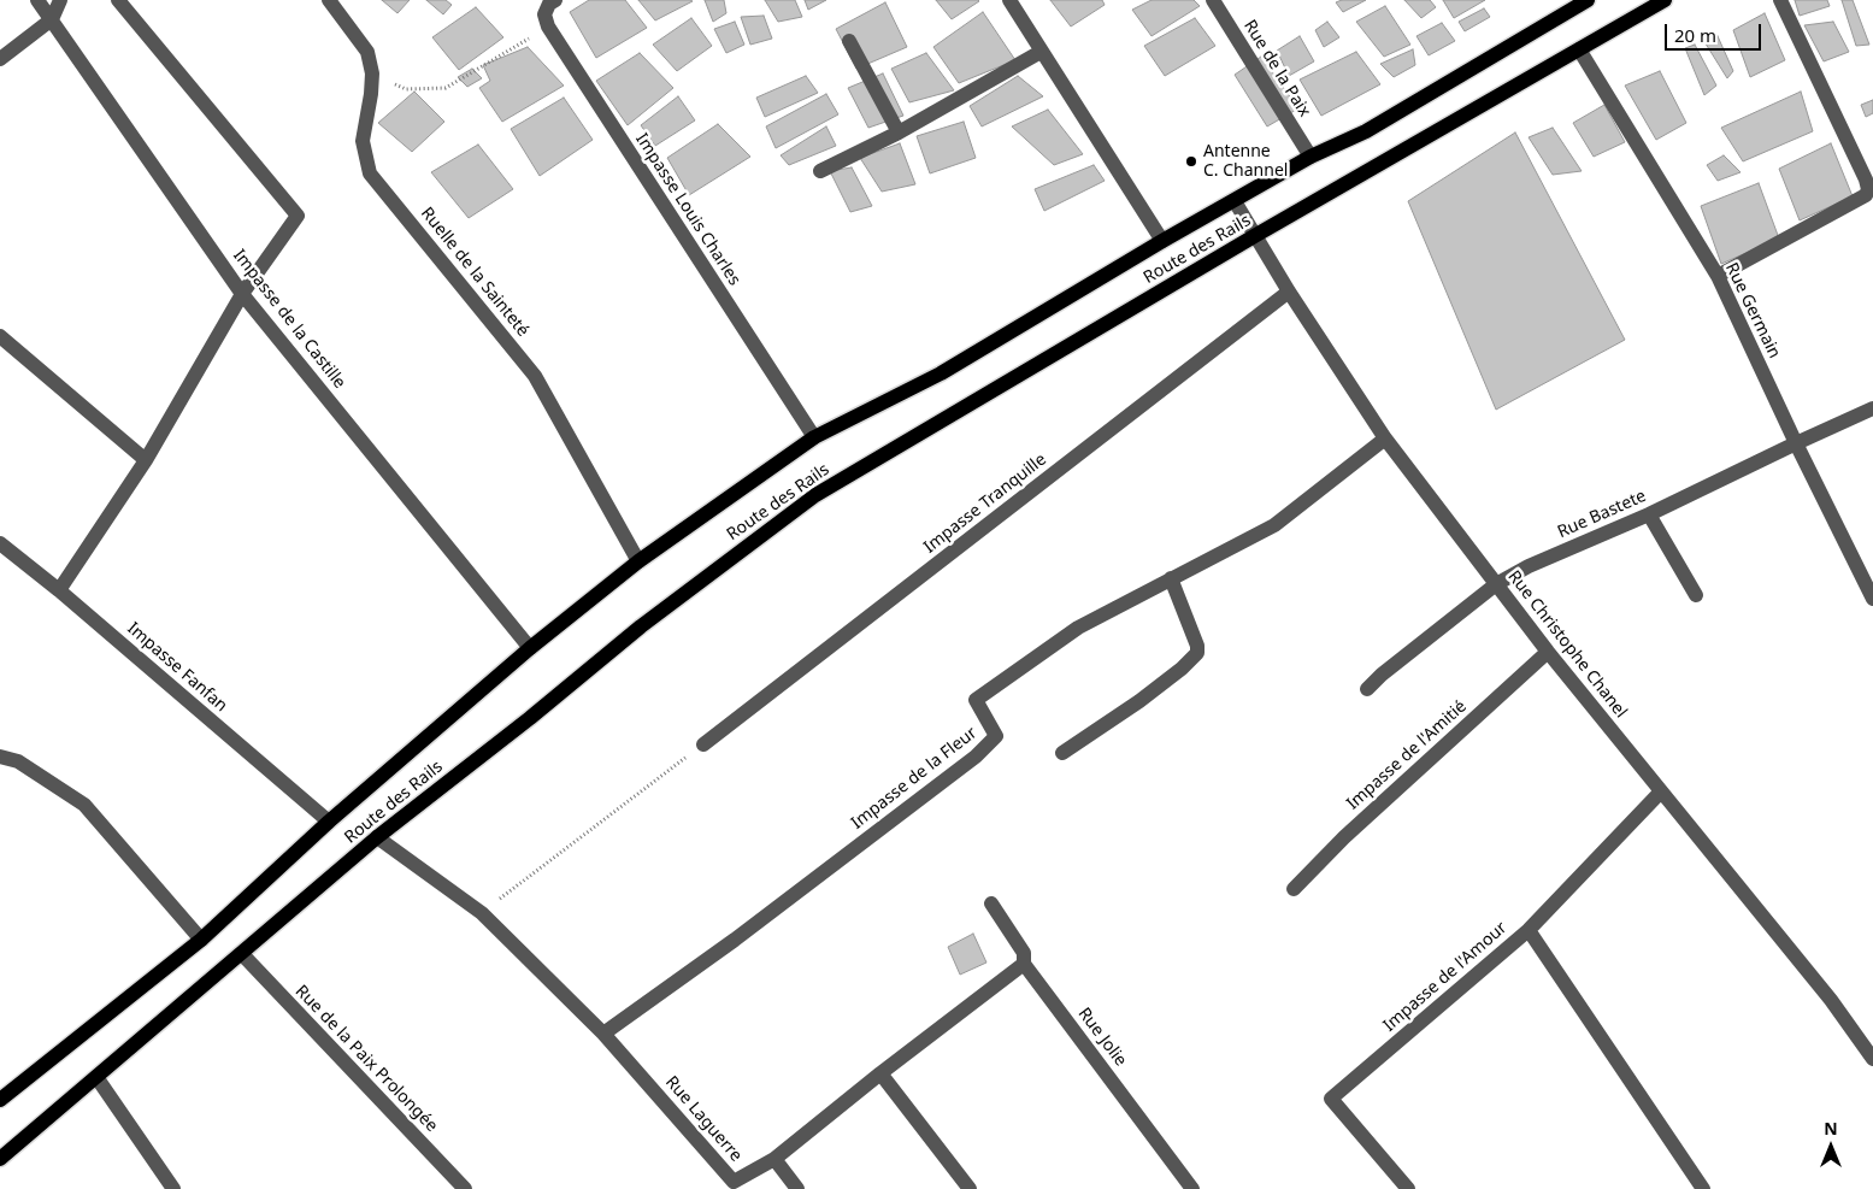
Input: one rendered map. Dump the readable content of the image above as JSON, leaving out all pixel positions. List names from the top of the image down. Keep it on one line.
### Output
{"streets":{"main road":["Route des Rails"],"street":["Rue de la Paix","Impasse Louis Charles","Ruelle de la Sainteté","Rue Germain","Impasse de la Castille","Impasse Tranquille","Rue Bastete","Rue Christophe Chanel","Impasse Fanfan","Impasse de l'Amitié","Impasse de la Fleur","Impasse de l'Amour","Rue Jolie","Rue de la Paix Prolongée","Rue Laguerre"]},"crossings":[["Rue de la Paix","Route des Rails"],["Impasse Louis Charles","Route des Rails"],["Route des Rails","Ruelle de la Sainteté"],["Route des Rails","Rue Germain"],["Route des Rails","Impasse de la Castille"],["Route des Rails","Rue Christophe Chanel"],["Route des Rails","Impasse Fanfan"],["Route des Rails","Rue de la Paix Prolongée"],["Route des Rails","Rue Laguerre"],["Rue Germain","Rue Bastete"],["Impasse Tranquille","Rue Christophe Chanel"],["Rue Bastete","Rue Christophe Chanel"],["Rue Christophe Chanel","Impasse de l'Amitié"],["Rue Christophe Chanel","Impasse de la Fleur"],["Rue Christophe Chanel","Impasse de l'Amour"],["Impasse de la Fleur","Rue Laguerre"],["Rue Jolie","Rue Laguerre"]],"places":["Antenne C. Channel"],"scale_bar":"20 m","north":"top"}
